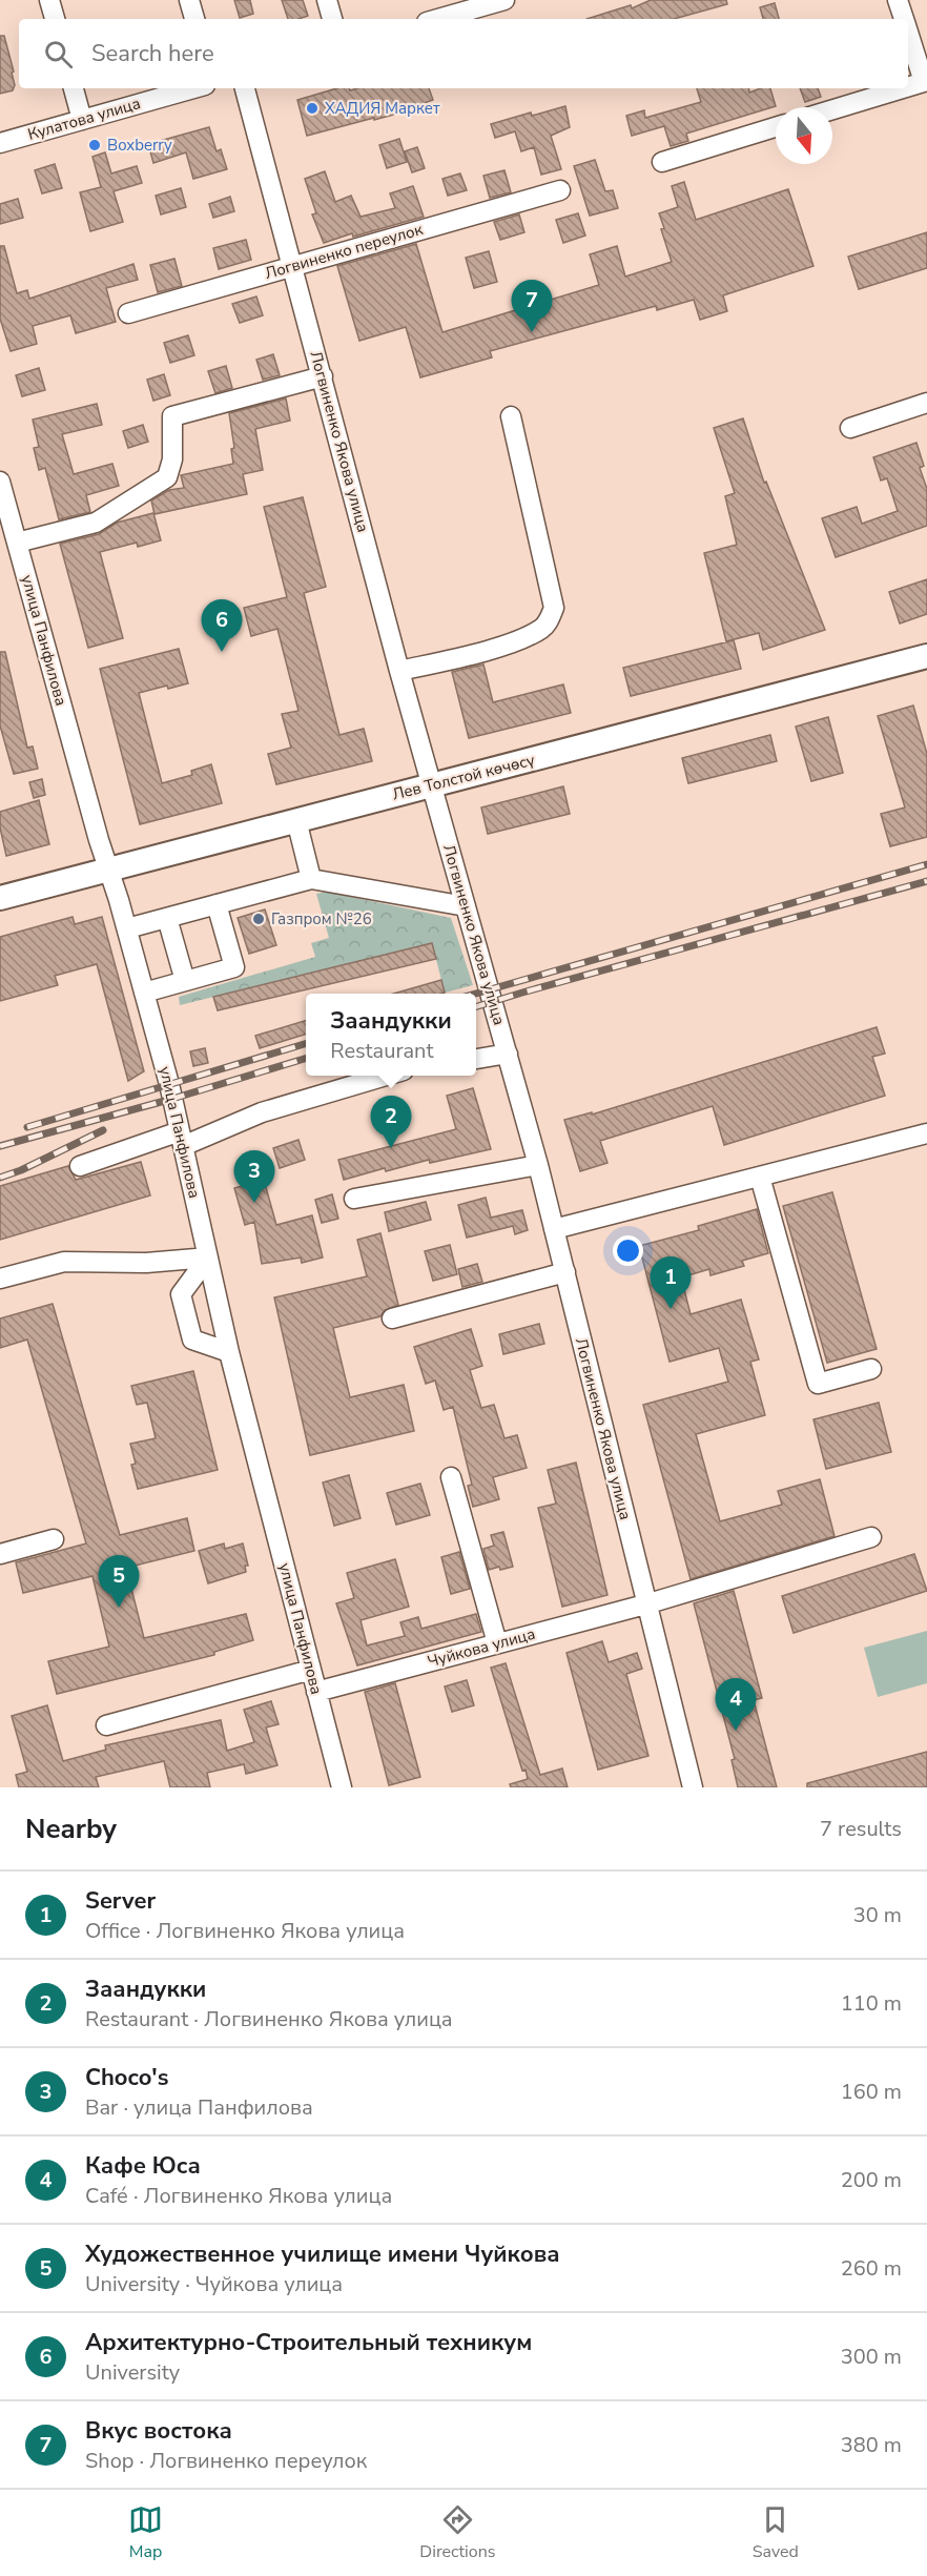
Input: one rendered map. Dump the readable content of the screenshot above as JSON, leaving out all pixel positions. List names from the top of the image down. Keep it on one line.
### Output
{"streets":{"main road":["Лев Толстой көчөсү"],"street":["Кулатова улица","Логвиненко переулок","Логвиненко Якова улица","улица Панфилова","Чуйкова улица"]},"crossings":[["Логвиненко переулок","Логвиненко Якова улица"],["Логвиненко Якова улица","Лев Толстой көчөсү"],["Логвиненко Якова улица","Чуйкова улица"],["улица Панфилова","Лев Толстой көчөсү"],["улица Панфилова","Чуйкова улица"]],"places":["ХАДИЯ Маркет","Boxberry","Газпром №26"],"north":"bottom","page":{"search":"Search here","pins":["7","6","2","3","1","5","4"],"popup":["Заандукки","Restaurant"],"heading":["Nearby","7 results"],"list":[{"mark":"1","name":"Server","note":"Office · Логвиненко Якова улица","value":"30 m"},{"mark":"2","name":"Заандукки","note":"Restaurant · Логвиненко Якова улица","value":"110 m"},{"mark":"3","name":"Choco's","note":"Bar · улица Панфилова","value":"160 m"},{"mark":"4","name":"Кафе Юса","note":"Café · Логвиненко Якова улица","value":"200 m"},{"mark":"5","name":"Художественное училище имени Чуйкова","note":"University · Чуйкова улица","value":"260 m"},{"mark":"6","name":"Архитектурно-Строительный техникум","note":"University","value":"300 m"},{"mark":"7","name":"Вкус востока","note":"Shop · Логвиненко переулок","value":"380 m"}],"nav":["Map","Directions","Saved"]}}
